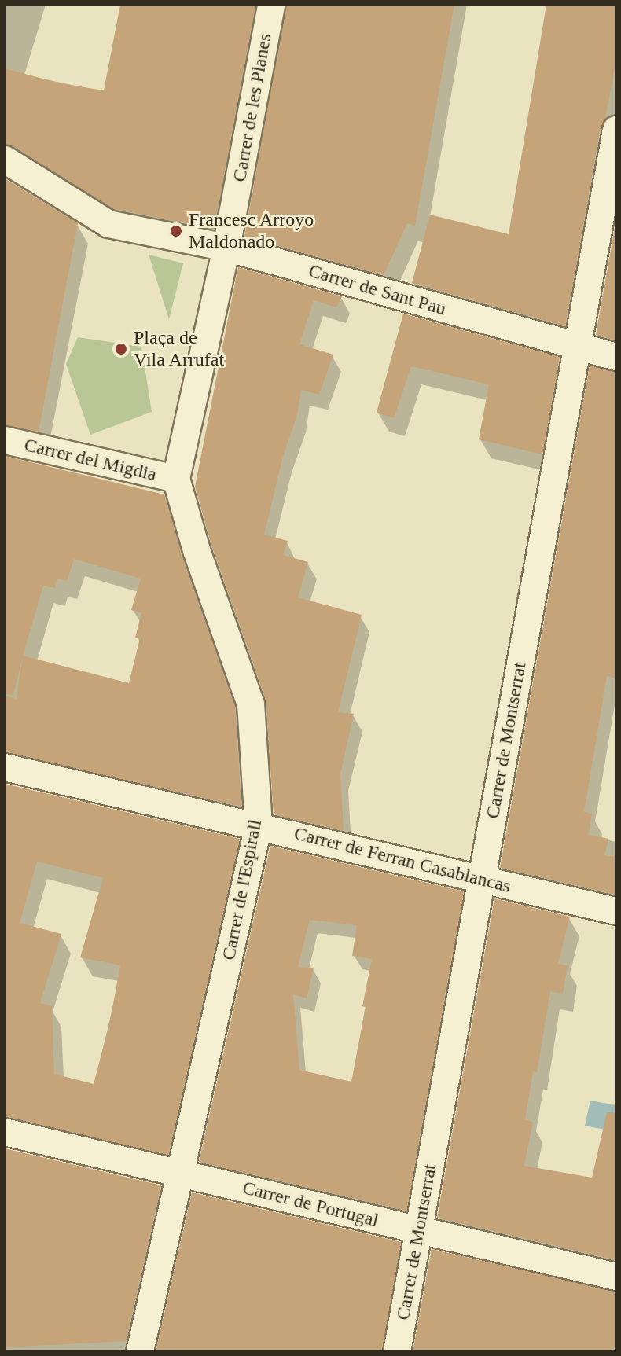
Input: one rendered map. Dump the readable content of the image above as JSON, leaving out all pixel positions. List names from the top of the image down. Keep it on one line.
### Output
{"streets":{"street":["Carrer de les Planes","Carrer de Sant Pau","Carrer del Migdia","Carrer de Montserrat","Carrer de Ferran Casablancas","Carrer de l'Espirall","Carrer de Portugal"]},"crossings":[["Carrer de les Planes","Carrer de Sant Pau"],["Carrer de les Planes","Carrer de l'Espirall"],["Carrer de Sant Pau","Carrer de Montserrat"],["Carrer de Sant Pau","Carrer de l'Espirall"],["Carrer del Migdia","Carrer de l'Espirall"],["Carrer de Montserrat","Carrer de Ferran Casablancas"],["Carrer de Montserrat","Carrer de Portugal"],["Carrer de Ferran Casablancas","Carrer de l'Espirall"],["Carrer de l'Espirall","Carrer de Portugal"]],"places":["Francesc Arroyo Maldonado","Plaça de Vila Arrufat"]}
